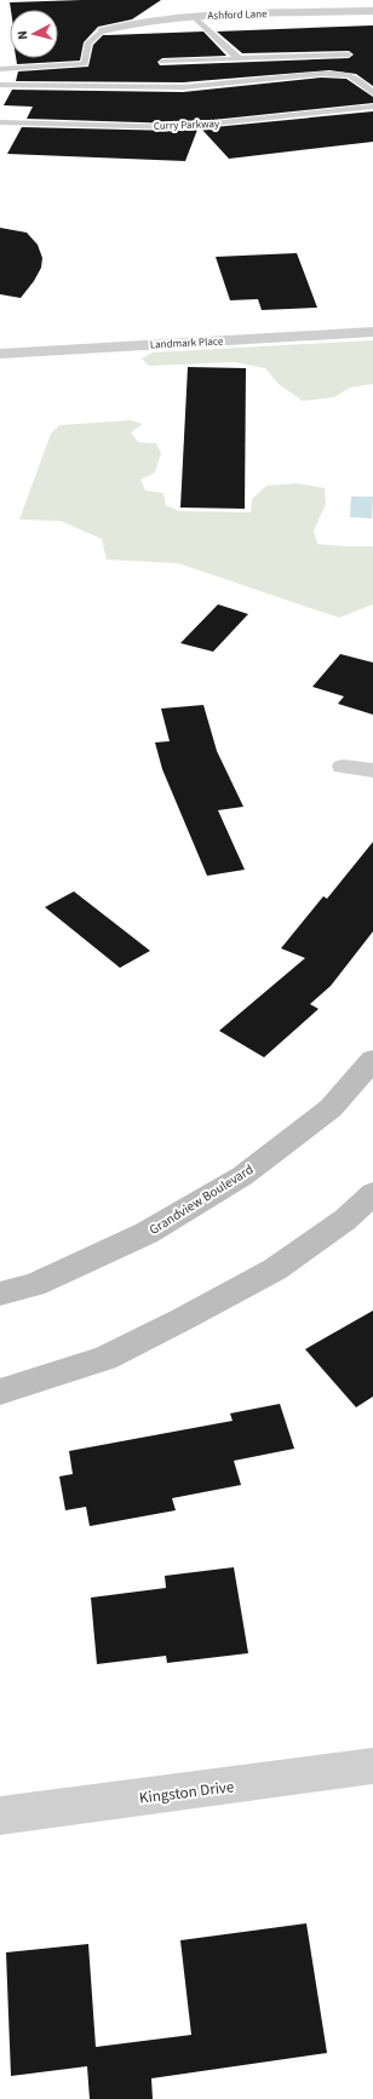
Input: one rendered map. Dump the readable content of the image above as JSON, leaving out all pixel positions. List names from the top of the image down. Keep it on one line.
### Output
{"streets":{"street":["Ashford Lane","Landmark Place","Grandview Boulevard","Kingston Drive"],"lane":["Curry Parkway"]},"north":"left"}
